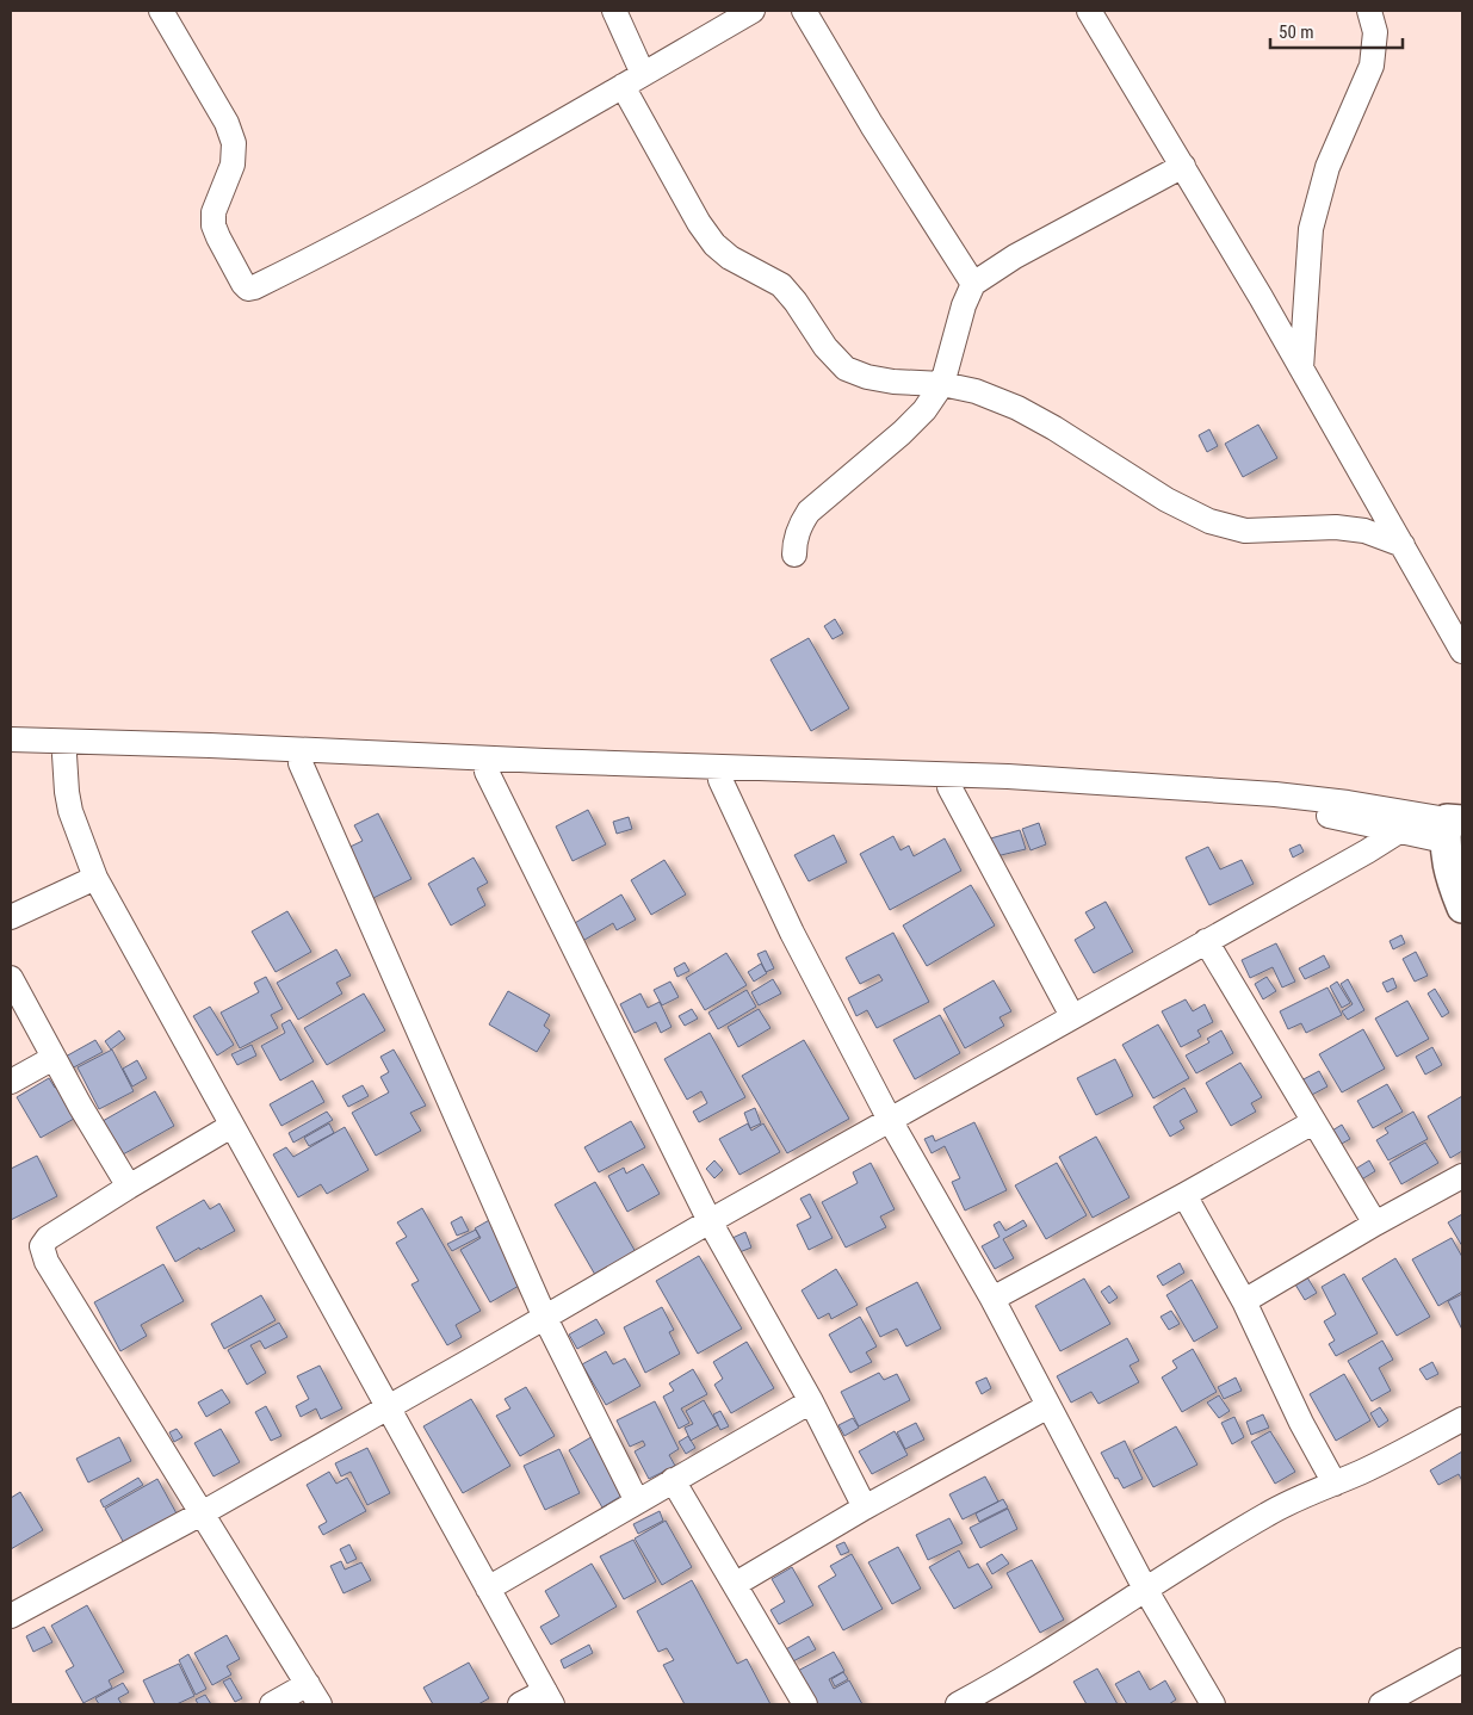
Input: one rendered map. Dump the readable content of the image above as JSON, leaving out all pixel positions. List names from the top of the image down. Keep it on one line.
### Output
{"scale_bar":"50 m"}
